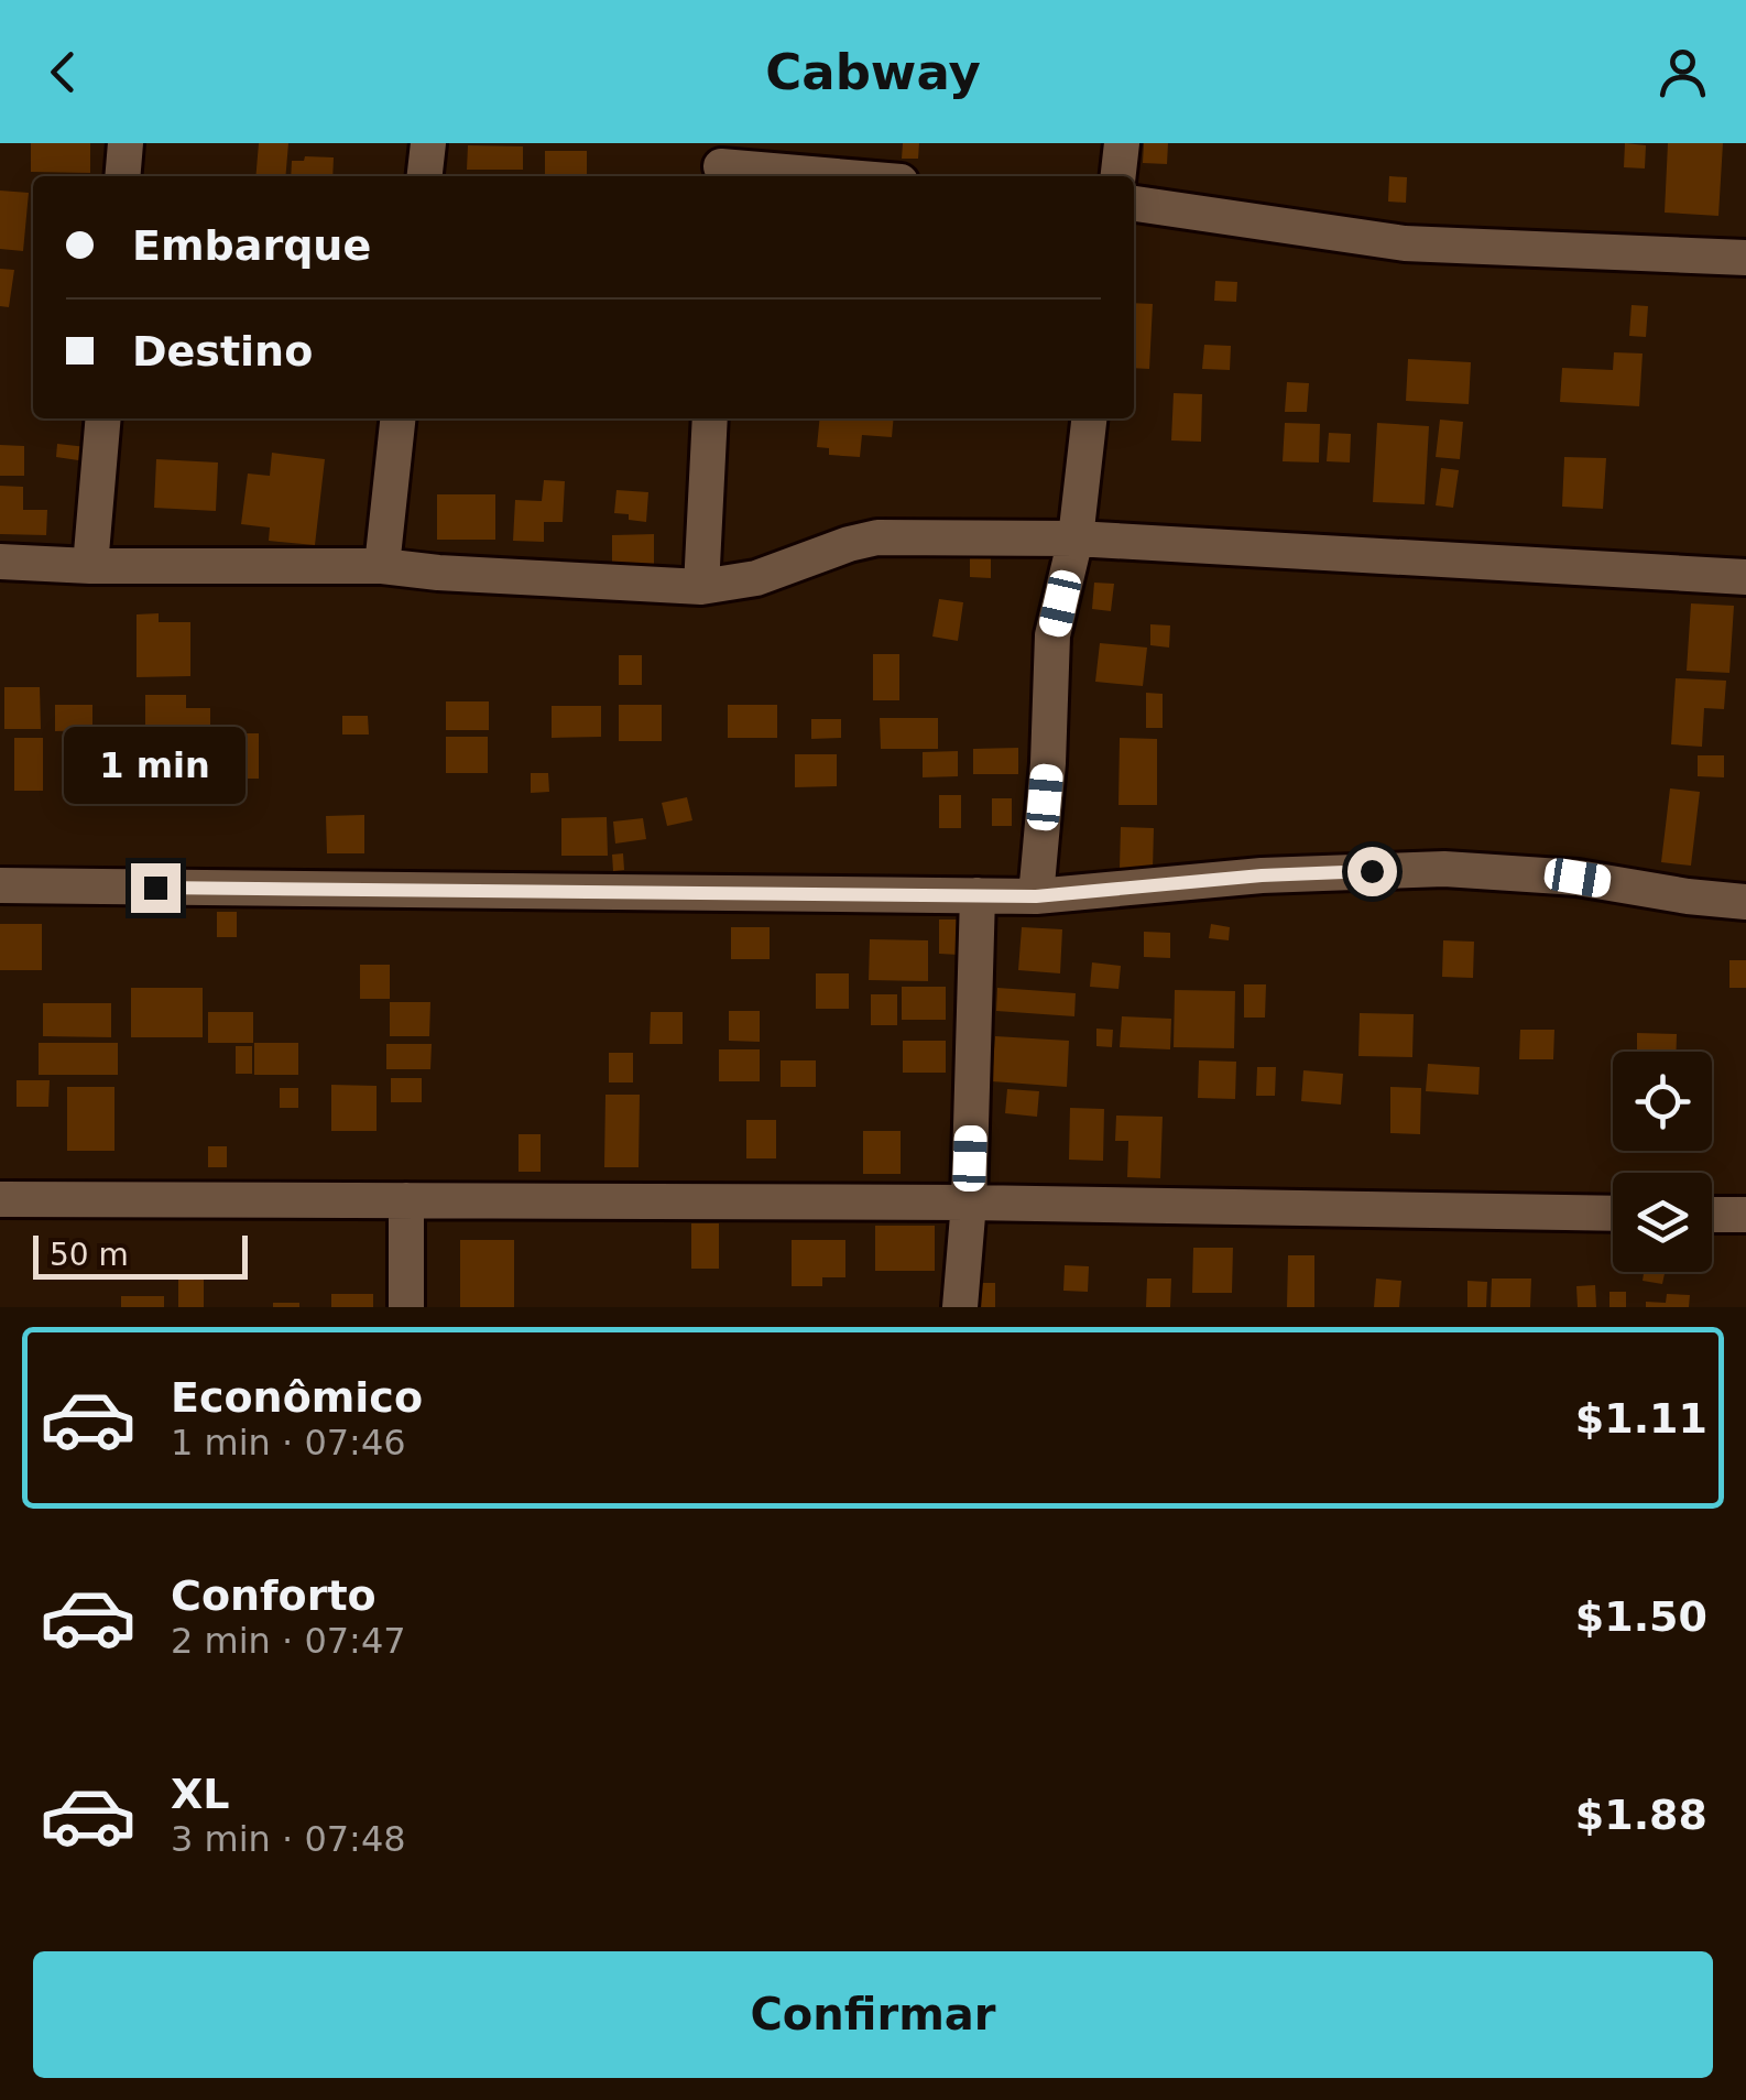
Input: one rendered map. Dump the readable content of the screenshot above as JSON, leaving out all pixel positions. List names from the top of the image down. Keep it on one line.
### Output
{"scale_bar":"50 m","page":{"header":"Cabway","banner":["Embarque","Destino"],"bubble":"1 min","scale":"50 m","list":[{"name":"Econômico","note":"1 min · 07:46","value":"$1.11"},{"name":"Conforto","note":"2 min · 07:47","value":"$1.50"},{"name":"XL","note":"3 min · 07:48","value":"$1.88"}],"buttons":"Confirmar"}}
